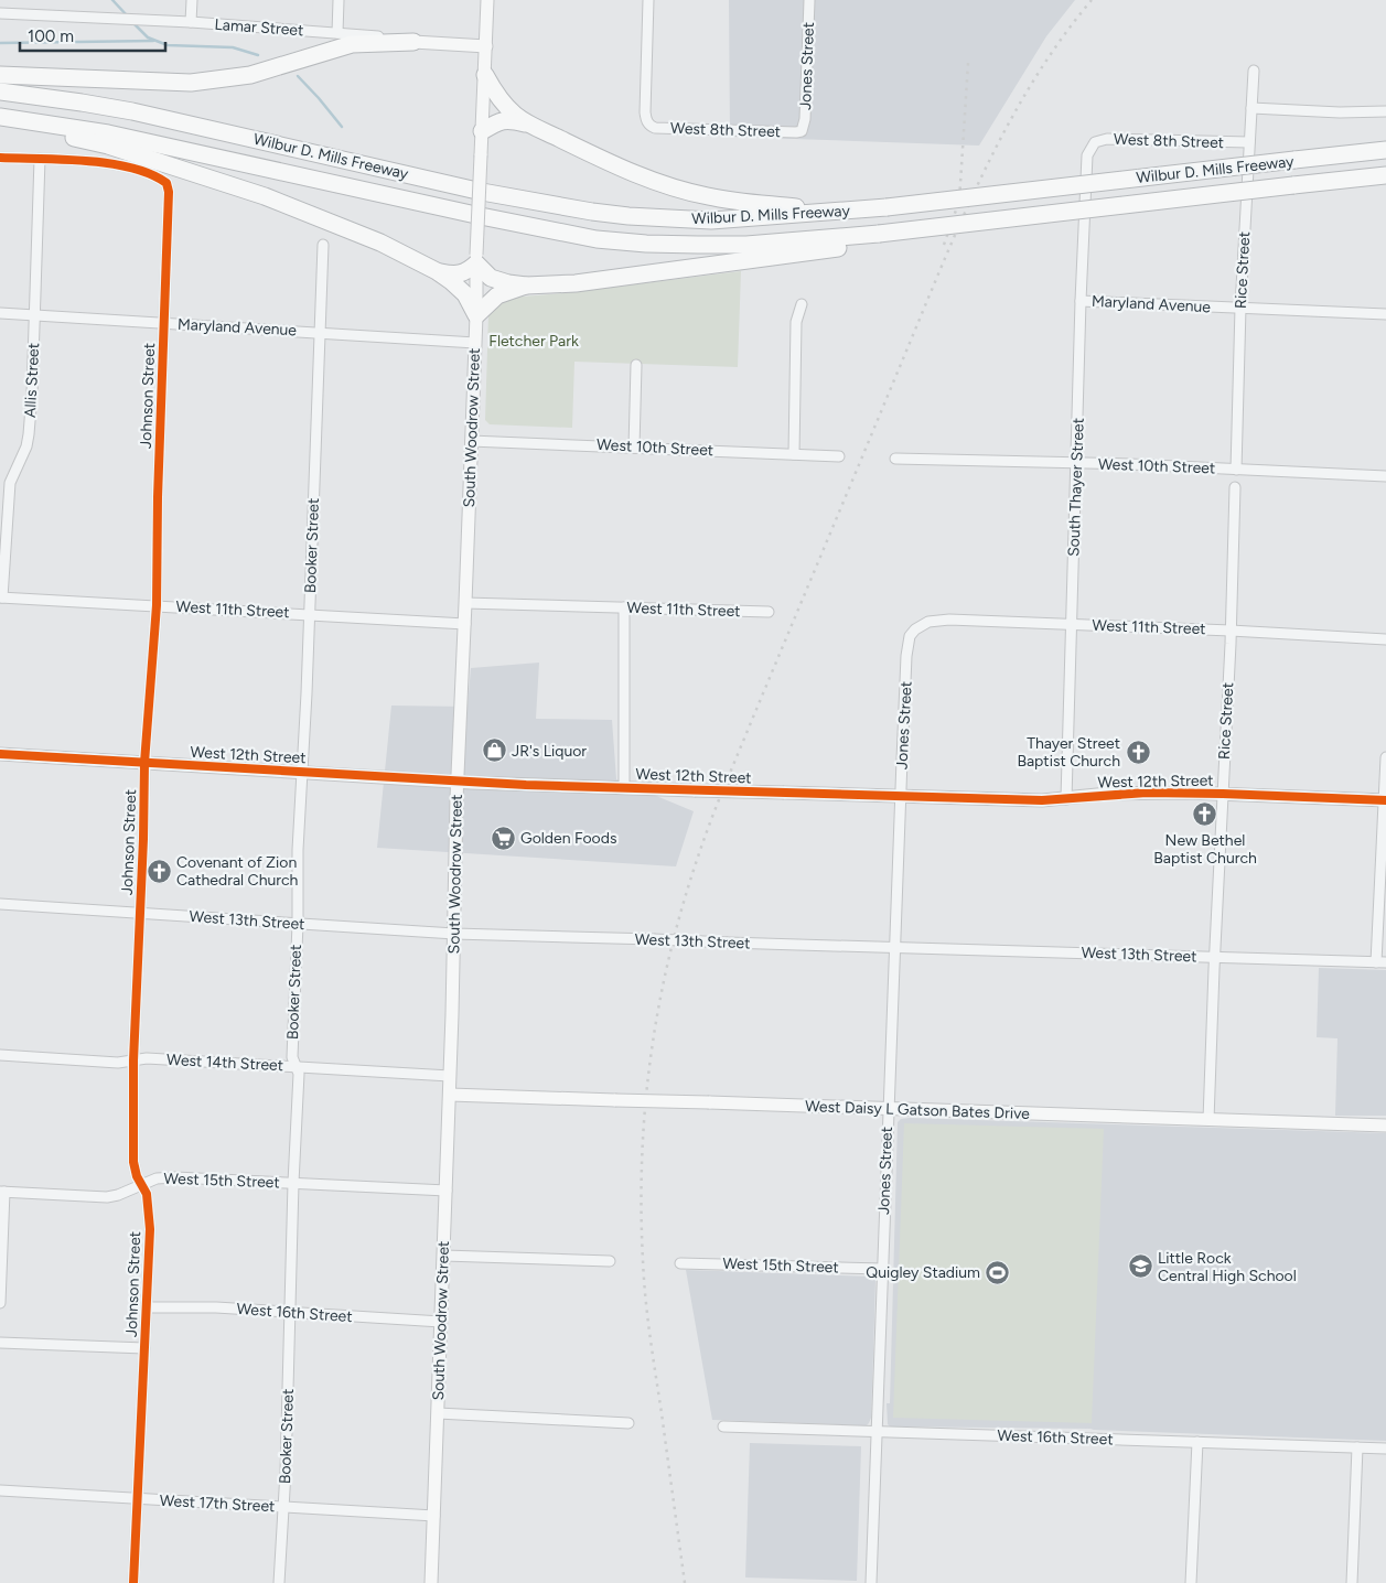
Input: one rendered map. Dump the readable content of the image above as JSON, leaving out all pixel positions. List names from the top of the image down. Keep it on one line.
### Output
{"streets":{"highway":["Wilbur D. Mills Freeway"],"main road":["Lamar Street","South Woodrow Street","West 12th Street","West Daisy L Gatson Bates Drive"],"street":["Jones Street","West 8th Street","Rice Street","Maryland Avenue","Allis Street","Johnson Street","West 10th Street","South Thayer Street","Booker Street","West 11th Street","West 13th Street","West 14th Street","West 15th Street","West 16th Street","West 17th Street"]},"crossings":[["Lamar Street","South Woodrow Street"],["Jones Street","West 8th Street"],["Jones Street","West 11th Street"],["Jones Street","West 12th Street"],["Jones Street","West 13th Street"],["Jones Street","West Daisy L Gatson Bates Drive"],["Jones Street","West 15th Street"],["Jones Street","West 16th Street"],["West 8th Street","Rice Street"],["West 8th Street","South Thayer Street"],["Rice Street","Maryland Avenue"],["Rice Street","West 10th Street"],["Rice Street","West 11th Street"],["Rice Street","West 12th Street"],["Rice Street","West 13th Street"],["Rice Street","West Daisy L Gatson Bates Drive"],["Maryland Avenue","Allis Street"],["Maryland Avenue","Johnson Street"],["Maryland Avenue","South Woodrow Street"],["Maryland Avenue","South Thayer Street"],["Maryland Avenue","Booker Street"],["Allis Street","Johnson Street"],["Allis Street","West 11th Street"],["Johnson Street","West 11th Street"],["Johnson Street","West 12th Street"],["Johnson Street","West 13th Street"],["Johnson Street","West 14th Street"],["Johnson Street","West 15th Street"],["Johnson Street","West 16th Street"],["Johnson Street","West 17th Street"],["South Woodrow Street","West 10th Street"],["South Woodrow Street","West 11th Street"],["South Woodrow Street","West 12th Street"],["South Woodrow Street","West 13th Street"],["South Woodrow Street","West 14th Street"],["South Woodrow Street","West Daisy L Gatson Bates Drive"],["South Woodrow Street","West 15th Street"],["South Woodrow Street","West 16th Street"],["South Woodrow Street","West 17th Street"],["West 10th Street","South Thayer Street"],["South Thayer Street","West 11th Street"],["South Thayer Street","West 12th Street"],["Booker Street","West 11th Street"],["Booker Street","West 12th Street"],["Booker Street","West 13th Street"],["Booker Street","West 14th Street"],["Booker Street","West 15th Street"],["Booker Street","West 16th Street"],["Booker Street","West 17th Street"]],"parks":["Fletcher Park"],"places":{"shop":["JR's Liquor"],"church":["Thayer Street Baptist Church","New Bethel Baptist Church","Covenant of Zion Cathedral Church"],"supermarket":["Golden Foods"],"school or university":["Little Rock Central High School"],"sports":["Quigley Stadium"]},"scale_bar":"100 m"}
